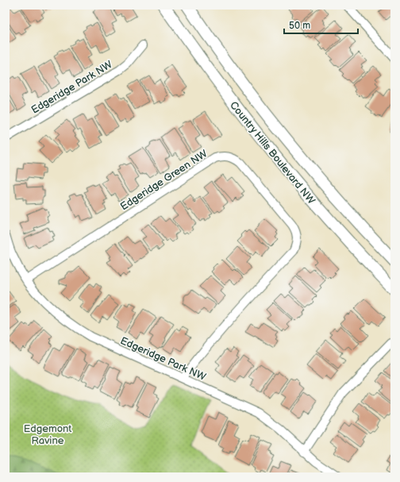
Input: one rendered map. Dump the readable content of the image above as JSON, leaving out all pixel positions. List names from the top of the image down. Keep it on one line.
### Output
{"streets":{"main road":["Country Hills Boulevard NW"],"street":["Edgeridge Park NW","Edgeridge Green NW"]},"crossings":[["Edgeridge Park NW","Edgeridge Green NW"]],"parks":["Edgemont Ravine"],"scale_bar":"50 m"}
